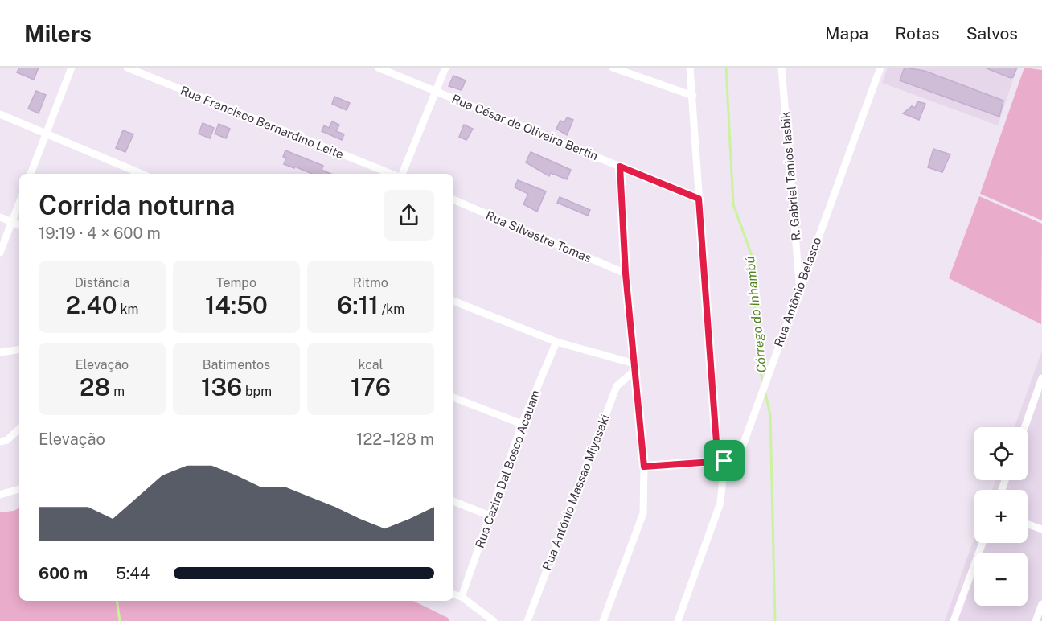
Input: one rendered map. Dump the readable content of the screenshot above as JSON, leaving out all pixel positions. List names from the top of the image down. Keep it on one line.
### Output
{"streets":{"street":["Rua Francisco Bernardino Leite","Rua César de Oliveira Bertin","R. Gabriel Tanios Iasbik","Rua Silvestre Tomas","Rua Antônio Belasco","Rua Cazira Dal Bosco Acauam","Rua Antônio Massao Miyasaki"]},"crossings":[["R. Gabriel Tanios Iasbik","Rua Antônio Belasco"]],"water":["Córrego do Inhambú"],"page":{"header":"Milers","nav":["Mapa","Rotas","Salvos"],"heading":["Corrida noturna","19:19 · 4 × 600 m"],"stats":[["Distância","2.40 km"],["Tempo","14:50"],["Ritmo","6:11 /km"],["Elevação","28 m"],["Batimentos","136 bpm"],["kcal","176"]],"chart":["Elevação","122–128 m"],"map_buttons":["+","−"],"list":[{"name":"600 m","note":"5:44"}]}}
